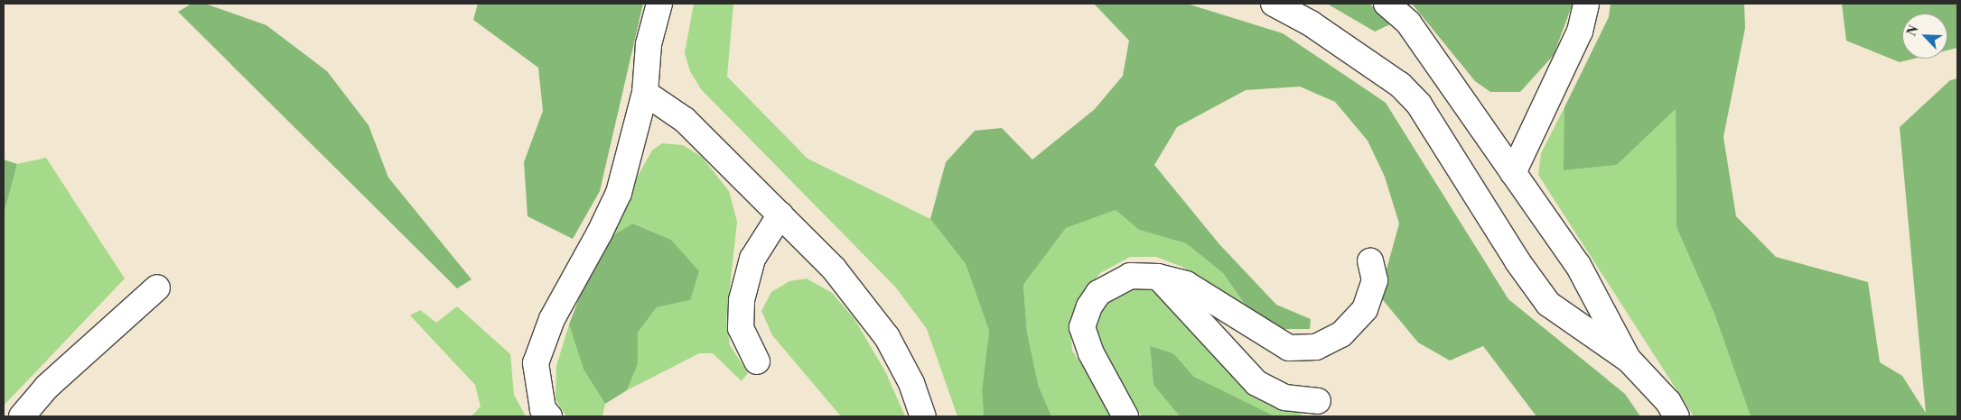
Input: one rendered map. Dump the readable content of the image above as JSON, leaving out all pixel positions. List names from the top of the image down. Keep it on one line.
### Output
{"north":"top left"}
